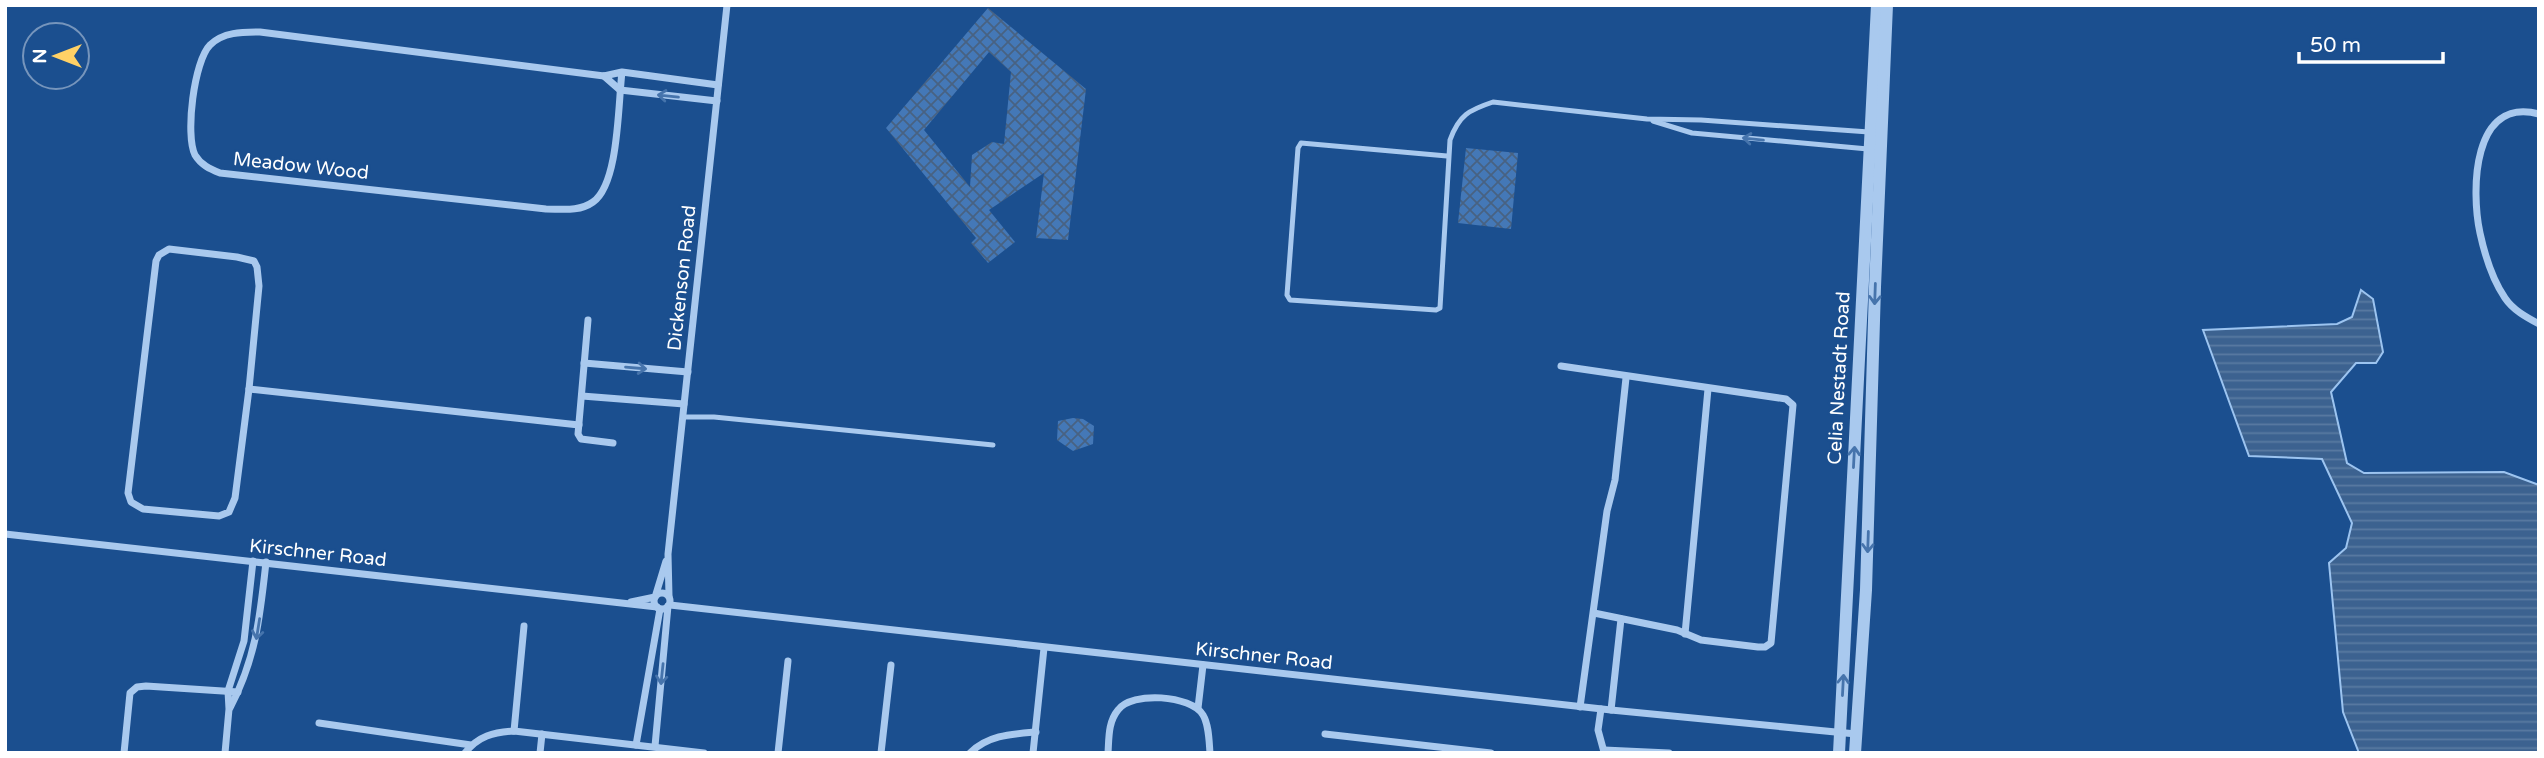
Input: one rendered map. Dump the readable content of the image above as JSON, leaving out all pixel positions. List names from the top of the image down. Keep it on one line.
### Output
{"streets":{"street":["Meadow Wood","Dickenson Road","Celia Nestadt Road","Kirschner Road"]},"crossings":[["Meadow Wood","Dickenson Road"],["Dickenson Road","Kirschner Road"],["Celia Nestadt Road","Kirschner Road"]],"scale_bar":"50 m","north":"left"}
